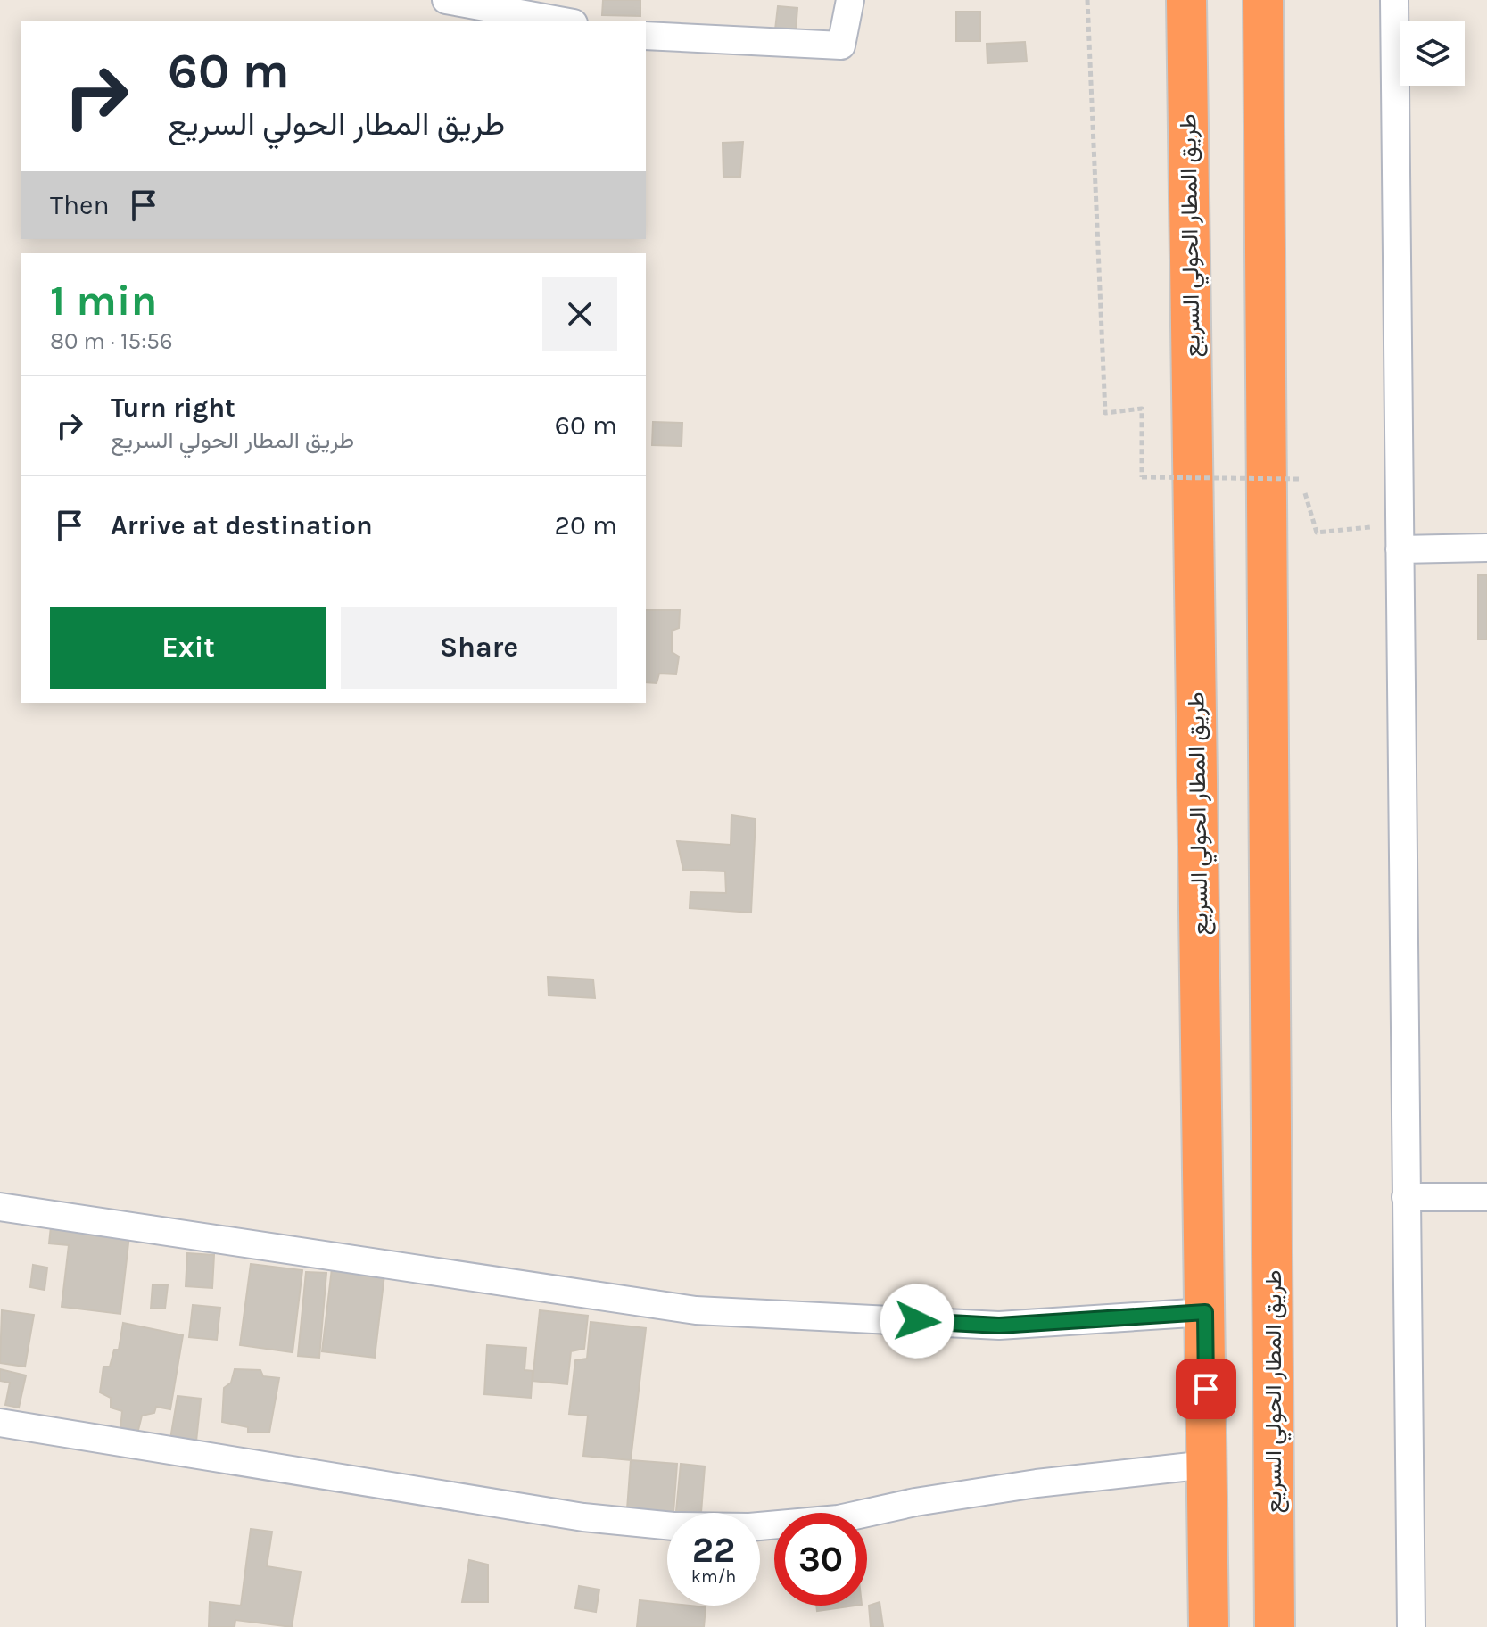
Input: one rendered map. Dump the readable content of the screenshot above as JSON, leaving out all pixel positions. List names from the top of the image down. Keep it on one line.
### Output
{"streets":{"highway":["طريق المطار الحولي السريع"]},"page":{"turn":["60 m","طريق المطار الحولي السريع"],"then":"Then","heading":["1 min","80 m · 15:56"],"list":[{"name":"Turn right","note":"طريق المطار الحولي السريع","value":"60 m"},{"name":"Arrive at destination","value":"20 m"}],"buttons":["Exit","Share"],"speed":"22 km/h","limit":"30"}}
